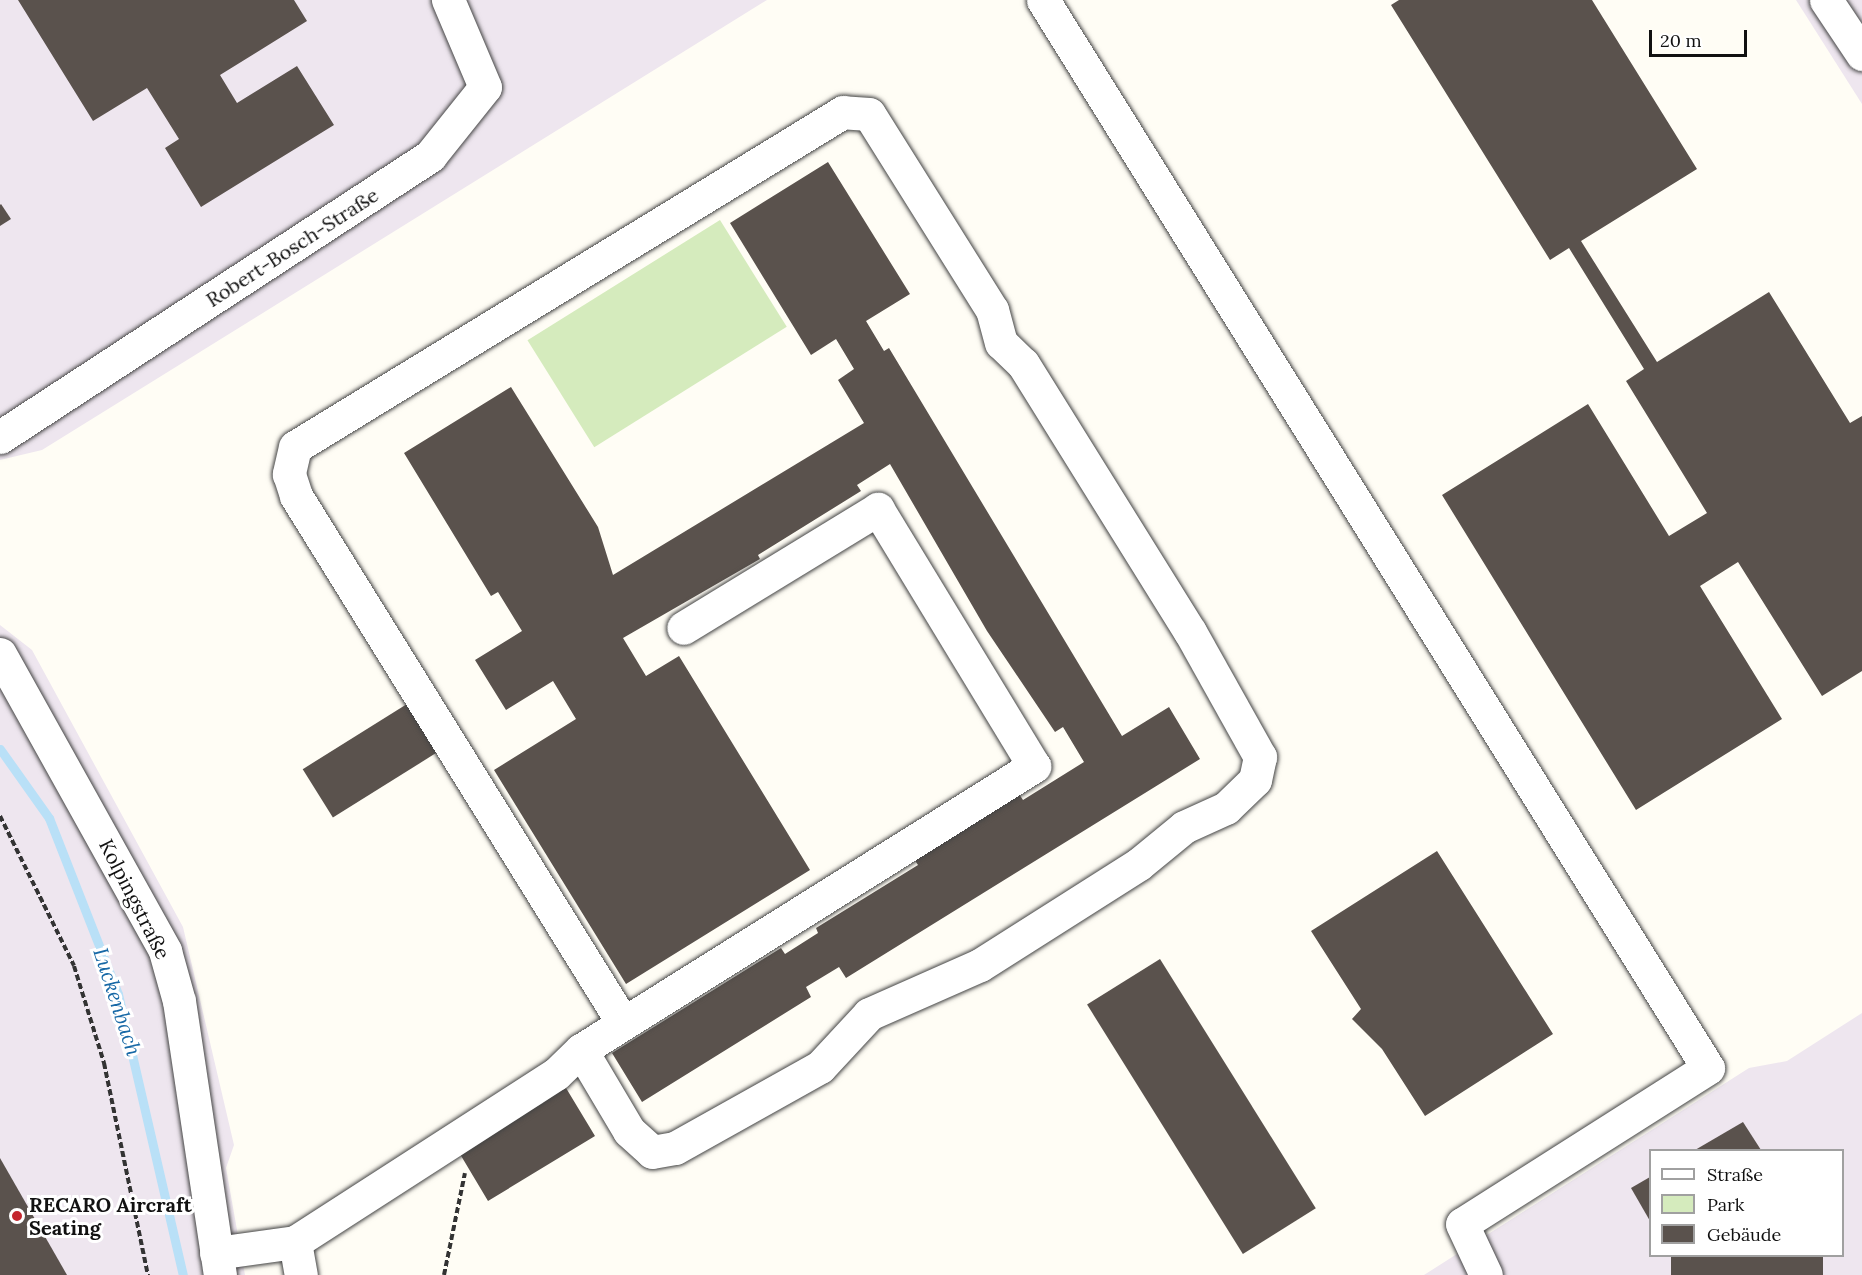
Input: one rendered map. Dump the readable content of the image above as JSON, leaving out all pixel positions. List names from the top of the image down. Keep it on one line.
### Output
{"streets":{"street":["Robert-Bosch-Straße","Kolpingstraße"]},"water":["Luckenbach"],"places":["RECARO Aircraft Seating"],"legend":["Straße","Park","Gebäude"],"scale_bar":"20 m"}
